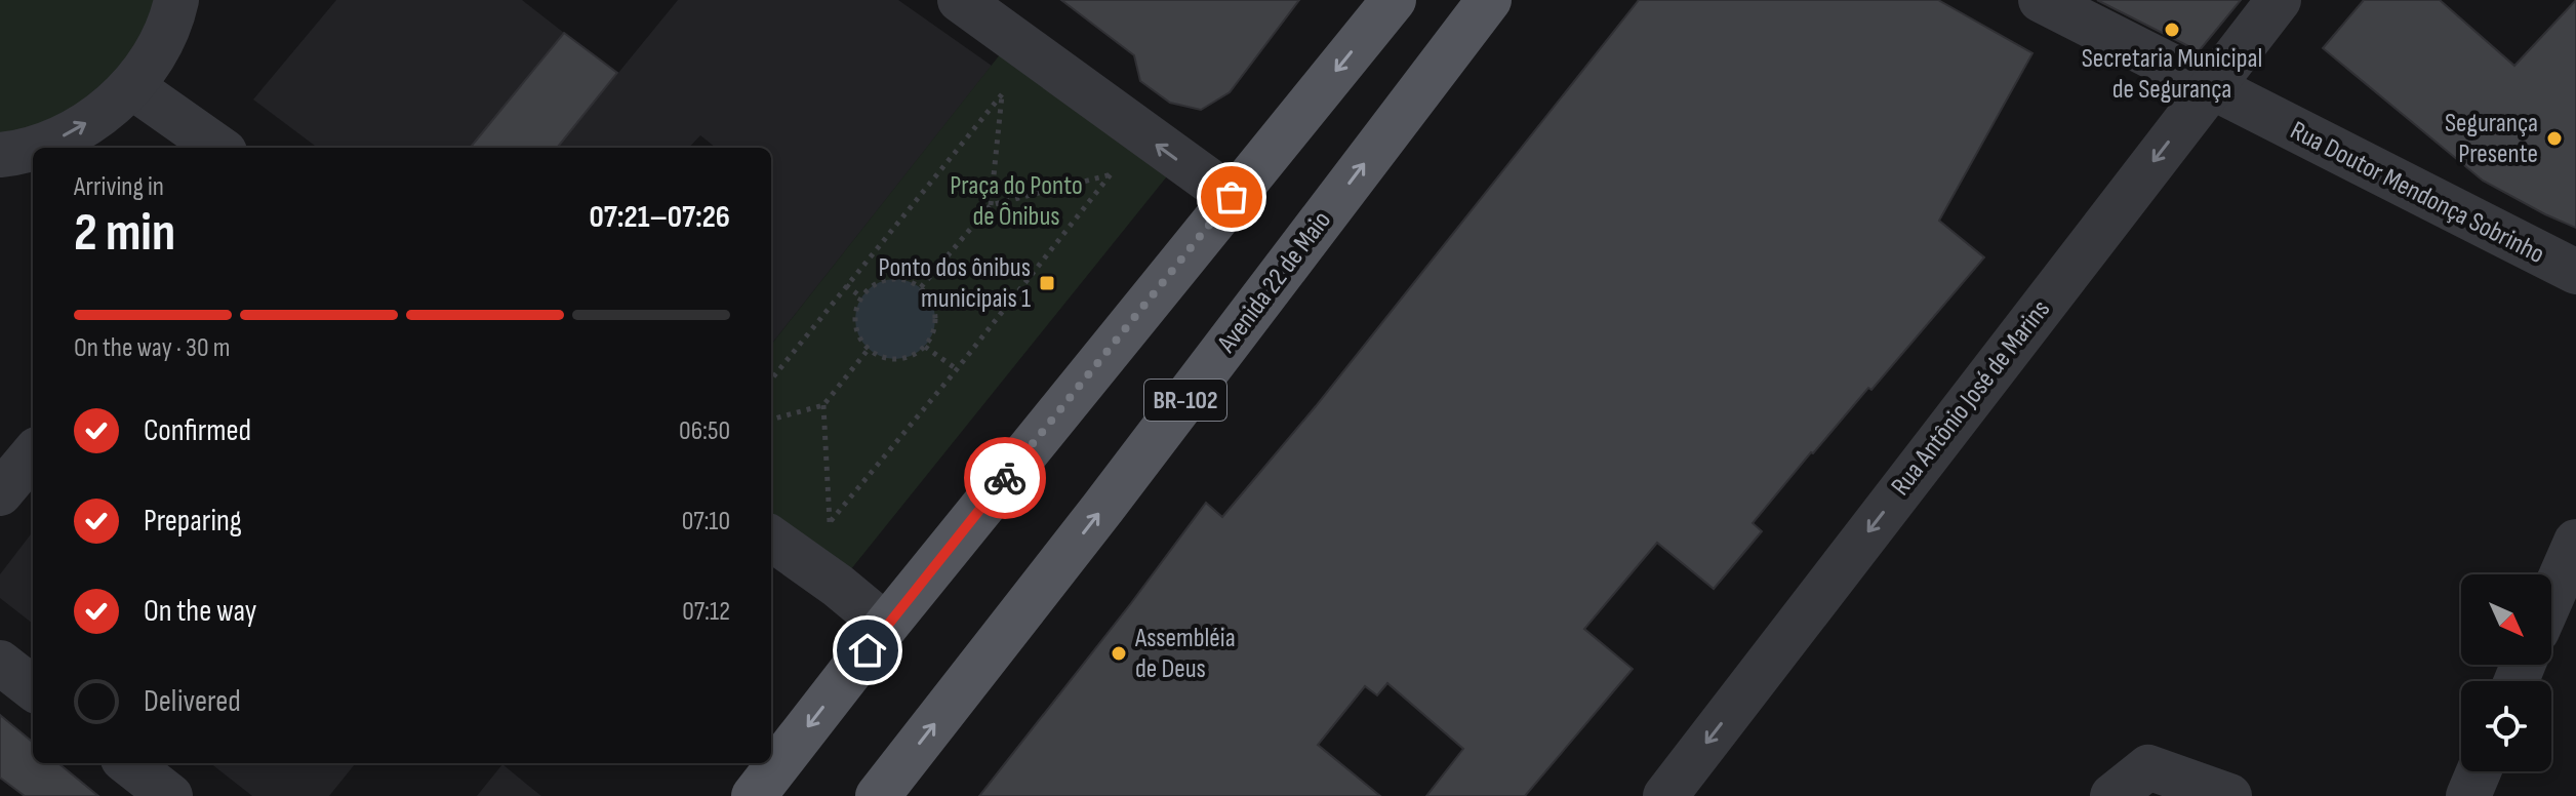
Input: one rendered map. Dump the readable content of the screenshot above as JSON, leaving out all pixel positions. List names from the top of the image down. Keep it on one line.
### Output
{"streets":{"main road":["Avenida 22 de Maio","BR-102"],"street":["Rua Doutor Mendonça Sobrinho","Rua Antônio José de Marins"]},"crossings":[["Rua Doutor Mendonça Sobrinho","Rua Antônio José de Marins"]],"one_way":["Rua Antônio José de Marins"],"parks":["Praça do Ponto de Ônibus"],"places":{"other":["Secretaria Municipal de Segurança","Segurança Presente","Assembléia de Deus"],"transit":["Ponto dos ônibus municipais 1"]},"north":"bottom right","page":{"heading":["2 min","Arriving in","07:21–07:26"],"bar":"On the way · 30 m","list":[["Confirmed","06:50"],["Preparing","07:10"],["On the way","07:12"],"Delivered"]}}
